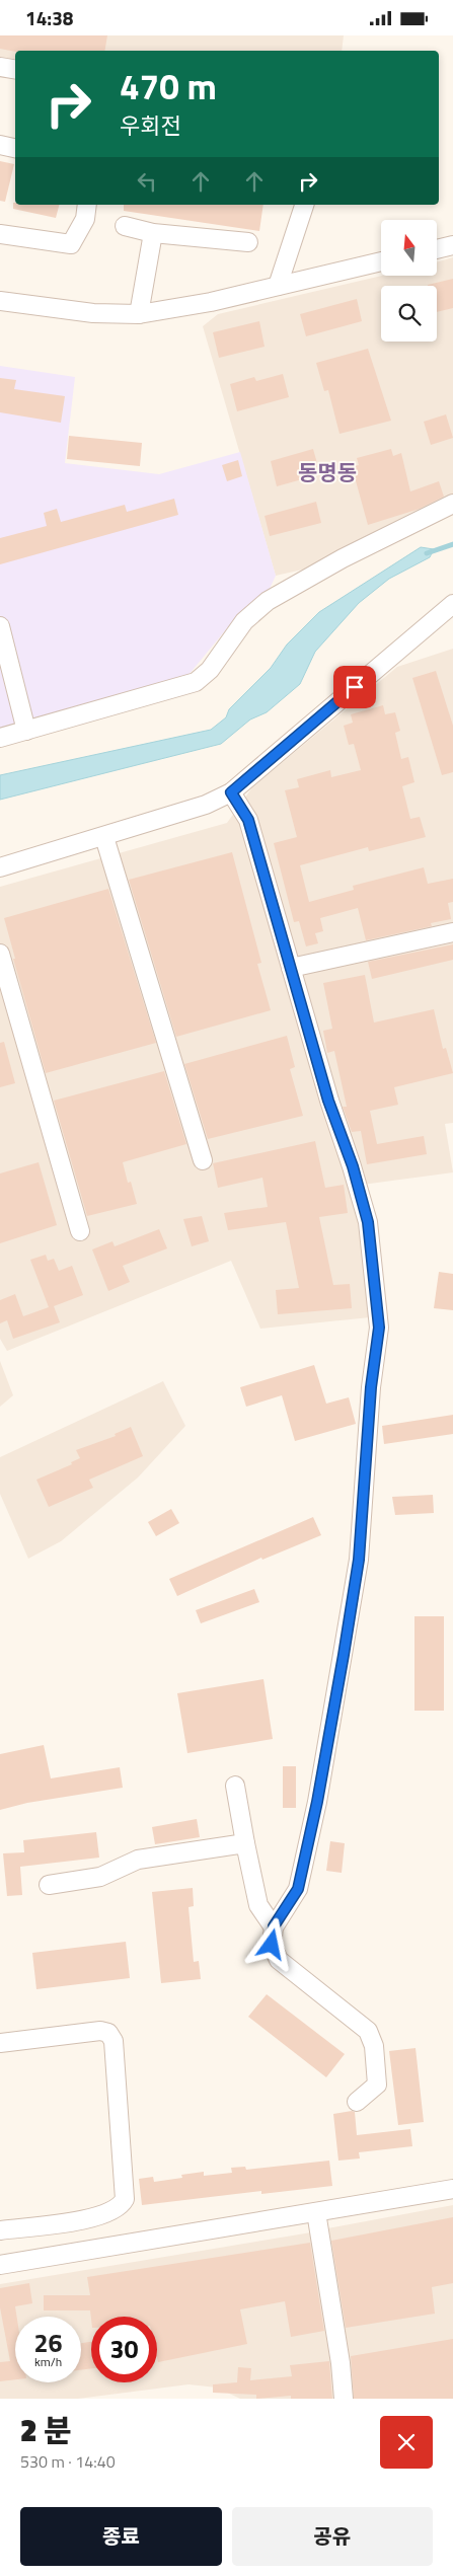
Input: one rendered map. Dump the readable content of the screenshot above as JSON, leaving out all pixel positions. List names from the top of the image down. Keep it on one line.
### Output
{"districts":["동명동"],"north":"top","page":{"status":"14:38","turn":["470 m","우회전"],"speed":"26 km/h","limit":"30","heading":["2 분","530 m · 14:40"],"buttons":["종료","공유"]}}
